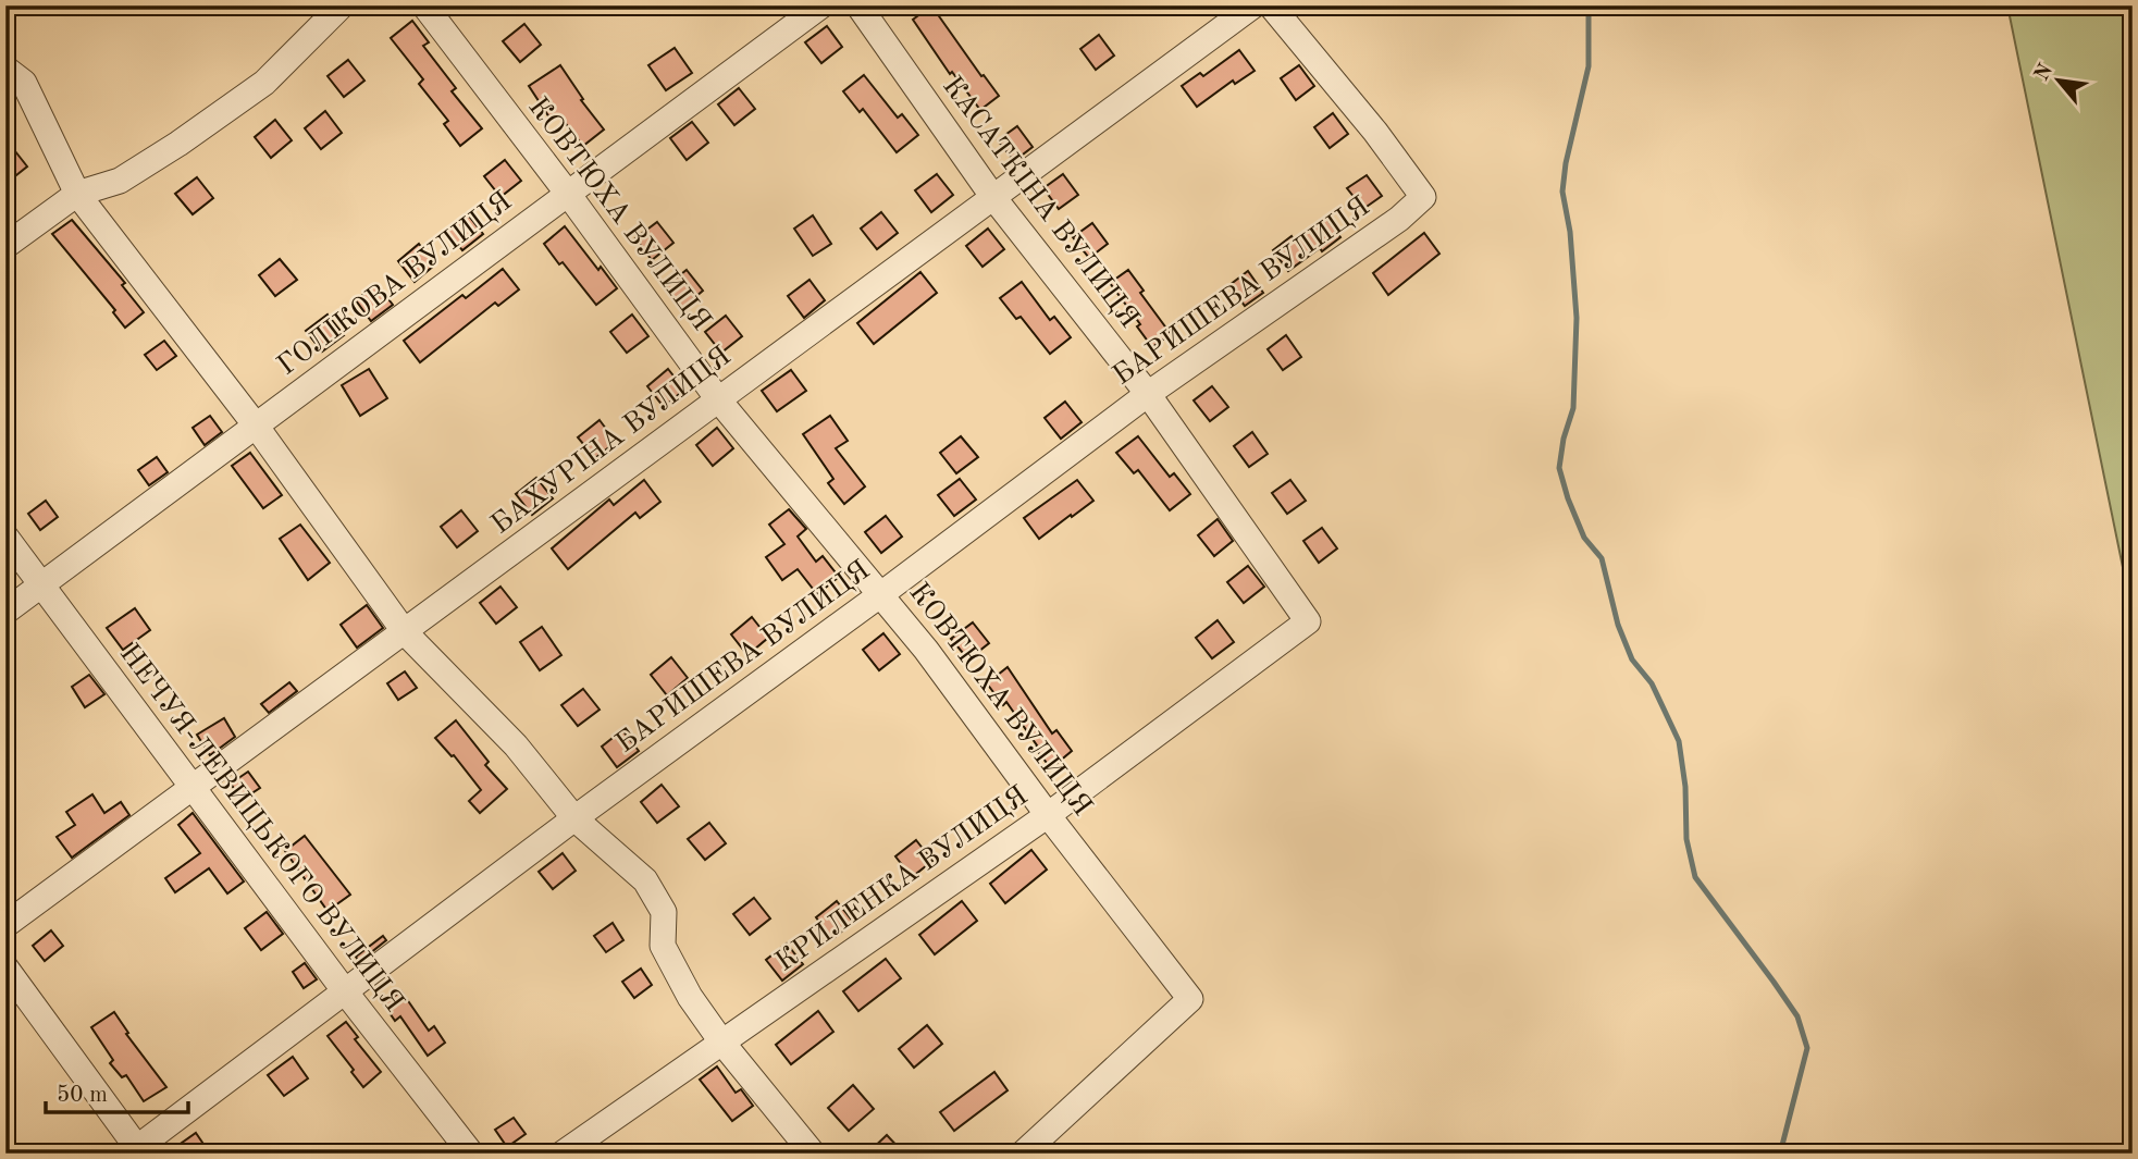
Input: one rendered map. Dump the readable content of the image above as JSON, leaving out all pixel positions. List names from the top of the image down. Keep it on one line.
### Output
{"streets":{"street":["КАСАТКІНА ВУЛИЦЯ","КОВТЮХА ВУЛИЦЯ","ГОЛІКОВА ВУЛИЦЯ","БАРИШЕВА ВУЛИЦЯ","БАХУРІНА ВУЛИЦЯ","НЕЧУЯ-ЛЕВИЦЬКОГО ВУЛИЦЯ","КРИЛЕНКА ВУЛИЦЯ"]},"crossings":[["КАСАТКІНА ВУЛИЦЯ","БАРИШЕВА ВУЛИЦЯ"],["КАСАТКІНА ВУЛИЦЯ","БАХУРІНА ВУЛИЦЯ"],["КАСАТКІНА ВУЛИЦЯ","КРИЛЕНКА ВУЛИЦЯ"],["КОВТЮХА ВУЛИЦЯ","ГОЛІКОВА ВУЛИЦЯ"],["КОВТЮХА ВУЛИЦЯ","БАРИШЕВА ВУЛИЦЯ"],["КОВТЮХА ВУЛИЦЯ","БАХУРІНА ВУЛИЦЯ"],["КОВТЮХА ВУЛИЦЯ","КРИЛЕНКА ВУЛИЦЯ"],["ГОЛІКОВА ВУЛИЦЯ","НЕЧУЯ-ЛЕВИЦЬКОГО ВУЛИЦЯ"],["БАРИШЕВА ВУЛИЦЯ","НЕЧУЯ-ЛЕВИЦЬКОГО ВУЛИЦЯ"],["БАХУРІНА ВУЛИЦЯ","НЕЧУЯ-ЛЕВИЦЬКОГО ВУЛИЦЯ"]],"scale_bar":"50 m","north":"top left"}
